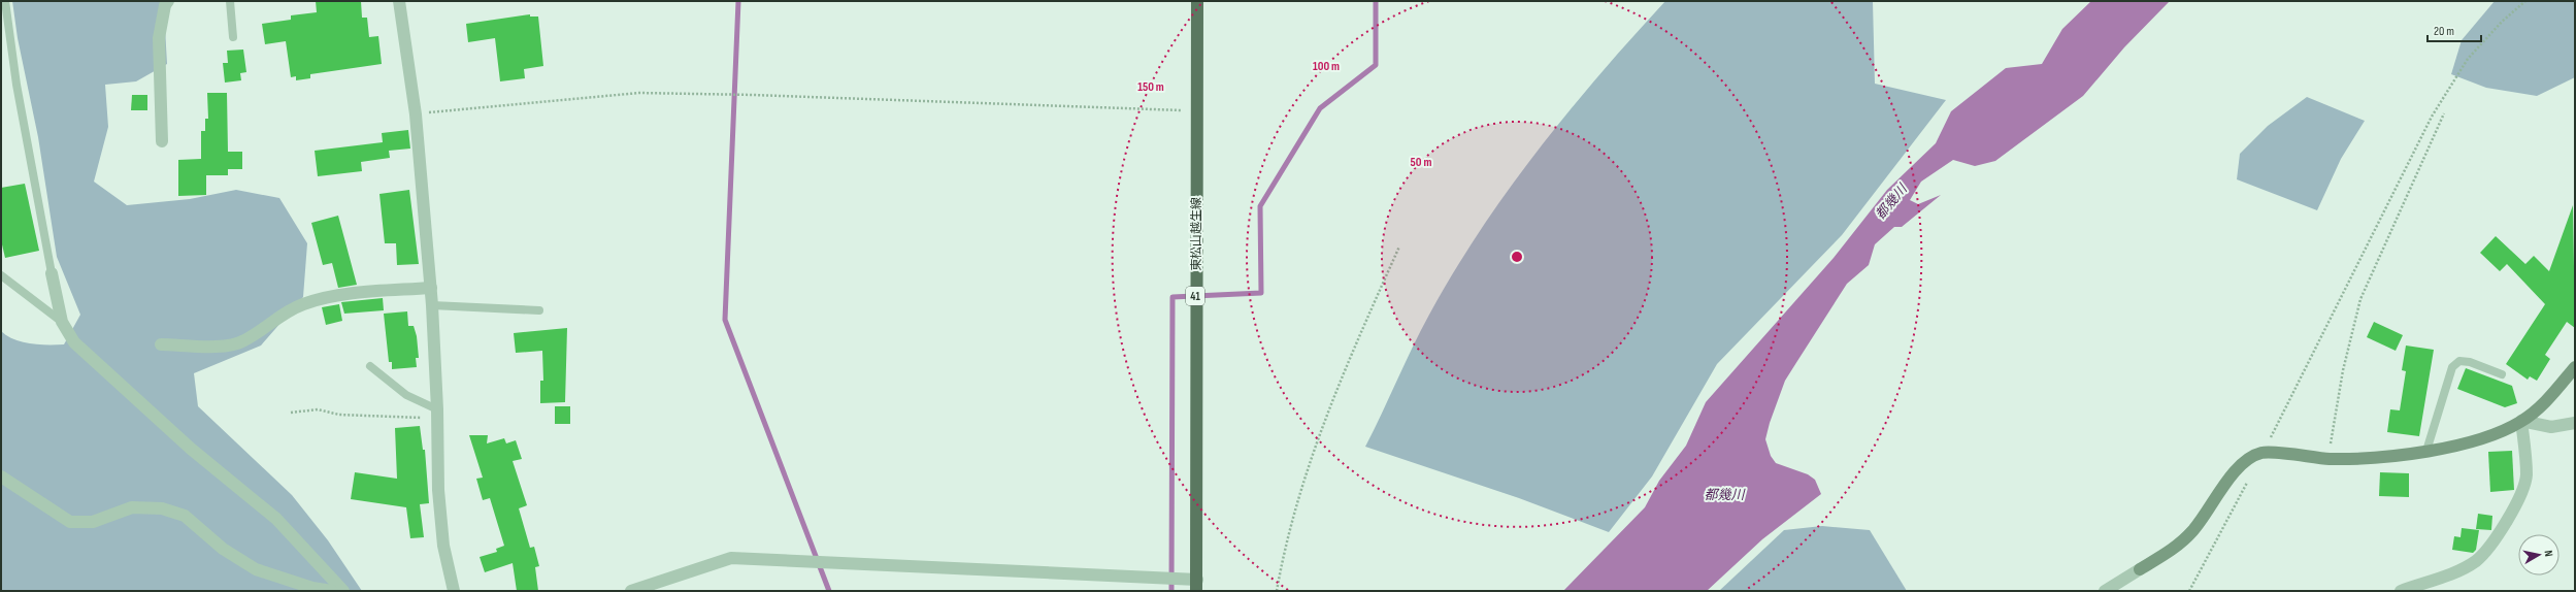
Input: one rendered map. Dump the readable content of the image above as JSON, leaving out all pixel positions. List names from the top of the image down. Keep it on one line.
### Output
{"streets":{"main road":["東松山越生線","41"]},"water":["都幾川"],"scale_bar":"20 m","north":"right","rings":["100 m","150 m","50 m"]}
